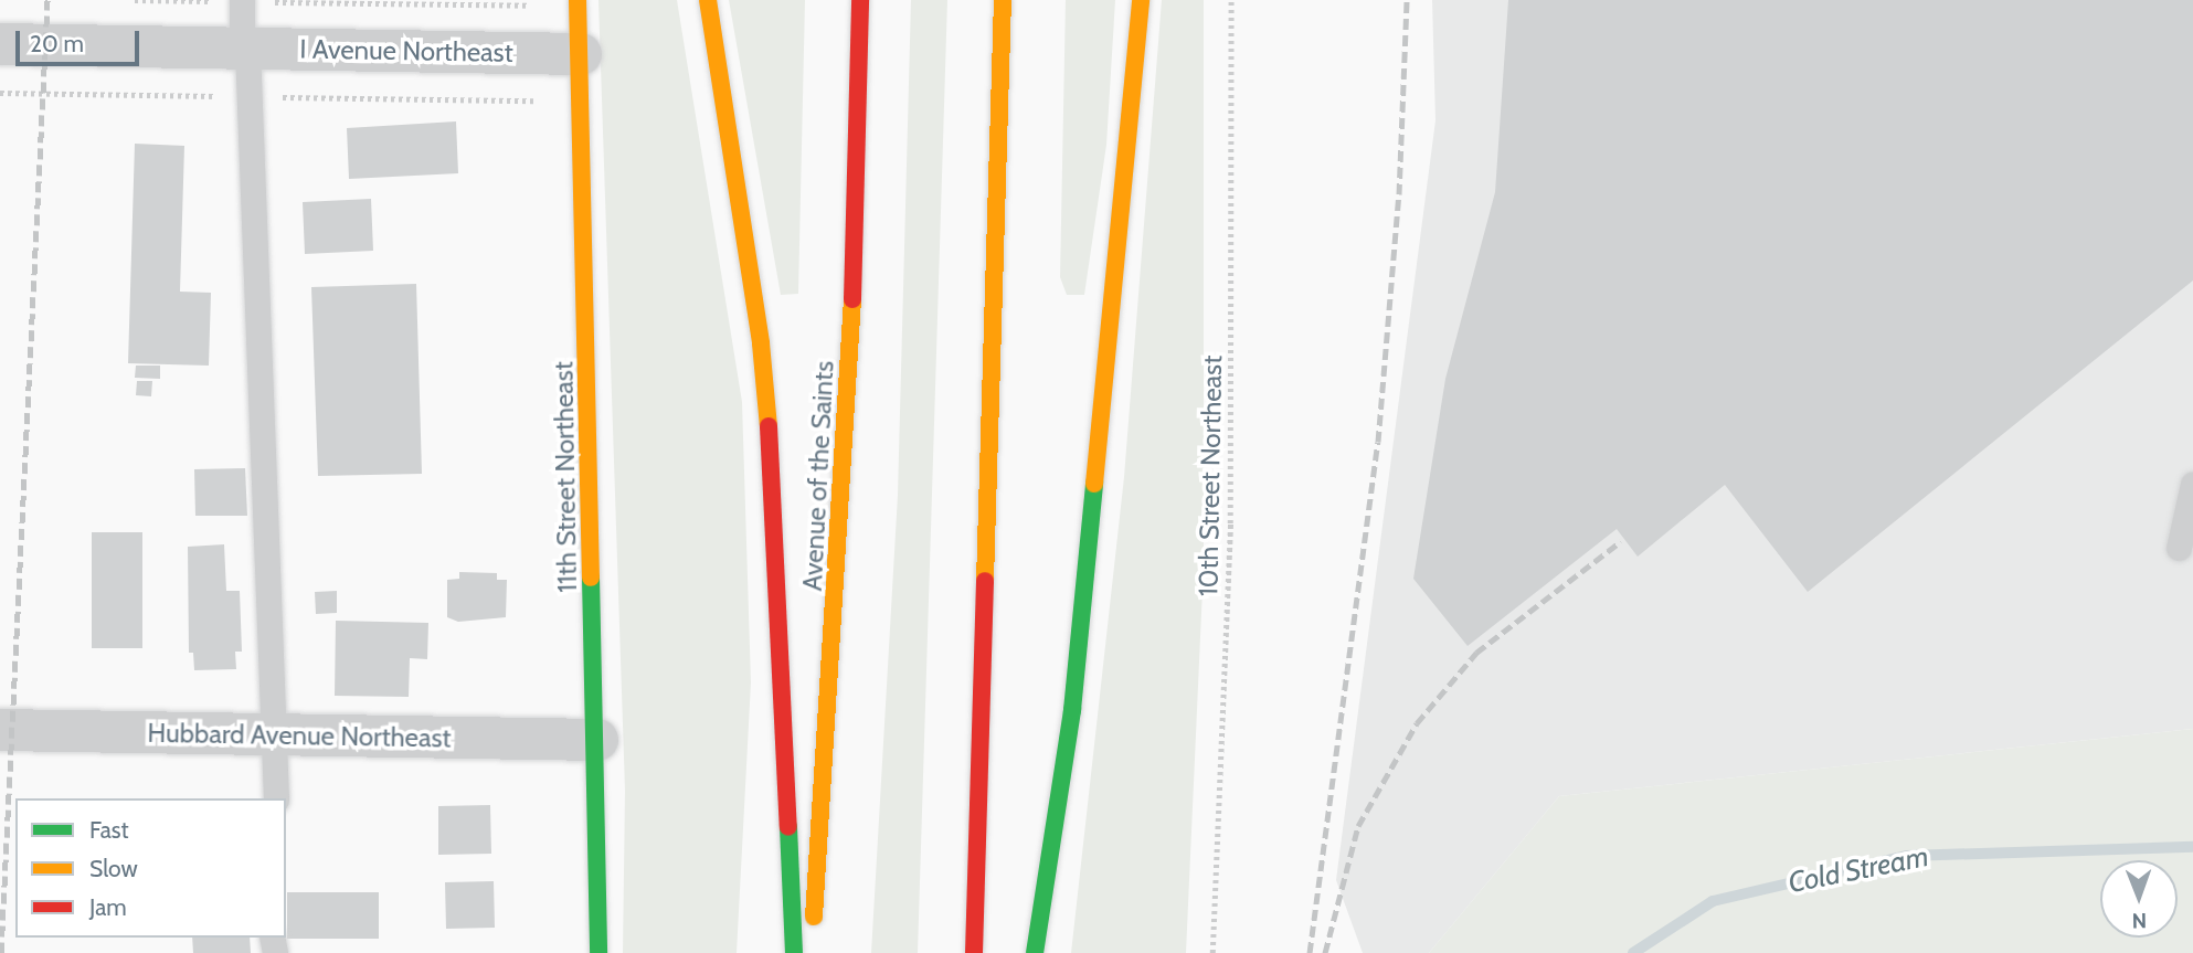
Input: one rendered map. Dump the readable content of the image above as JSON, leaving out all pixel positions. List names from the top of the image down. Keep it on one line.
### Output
{"streets":{"main road":["Avenue of the Saints","11th Street Northeast"],"street":["I Avenue Northeast","Hubbard Avenue Northeast"],"path":["10th Street Northeast"]},"crossings":[["I Avenue Northeast","11th Street Northeast"],["11th Street Northeast","Hubbard Avenue Northeast"]],"water":["Cold Stream"],"legend":["Fast","Slow","Jam"],"scale_bar":"20 m","north":"bottom"}
